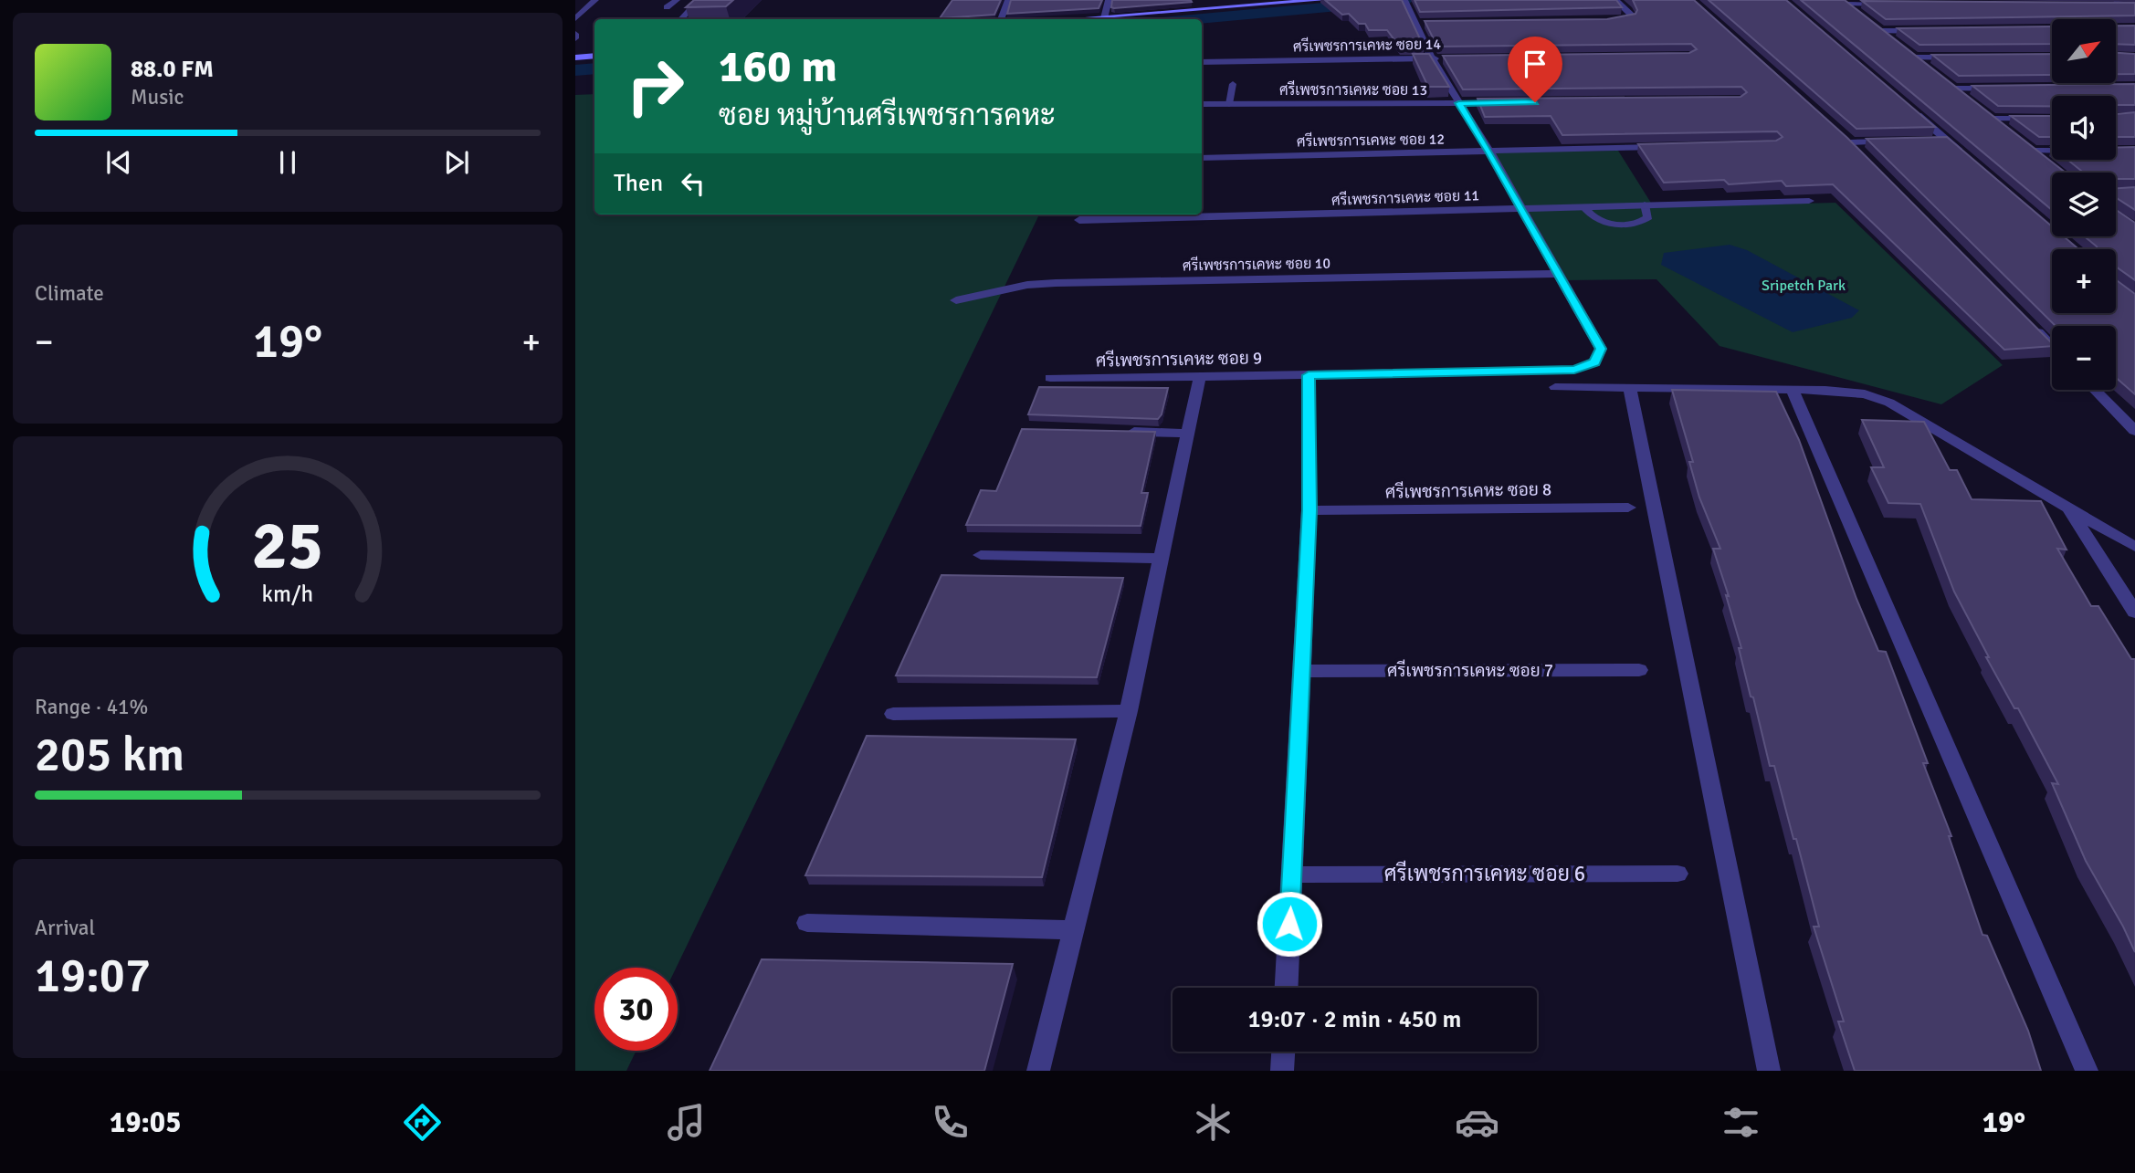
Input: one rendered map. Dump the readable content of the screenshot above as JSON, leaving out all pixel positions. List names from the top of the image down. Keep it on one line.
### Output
{"streets":{"street":["ศรีเพชรการเคหะ ซอย 14","ศรีเพชรการเคหะ ซอย 13","ศรีเพชรการเคหะ ซอย 12","ศรีเพชรการเคหะ ซอย 11","ศรีเพชรการเคหะ ซอย 10","ศรีเพชรการเคหะ ซอย 9","ศรีเพชรการเคหะ ซอย 8","ศรีเพชรการเคหะ ซอย 7","ศรีเพชรการเคหะ ซอย 6"]},"crossings":[["ศรีเพชรการเคหะ ซอย 10","ศรีเพชรการเคหะ ซอย 9"]],"parks":["Sripetch Park"],"north":"top right","page":{"map_buttons":["+","−"],"turn":["160 m","ซอย หมู่บ้านศรีเพชรการคหะ"],"song":["88.0 FM","Music"],"then":"Then","tile":["Climate",["Range · 41%","205 km"],["Arrival","19:07"]],"heat":["−","19°","+"],"limit":"30","trip":"19:07 · 2 min · 450 m","tabs":["19:05","19°"],"gauge":["25","km/h"]}}
